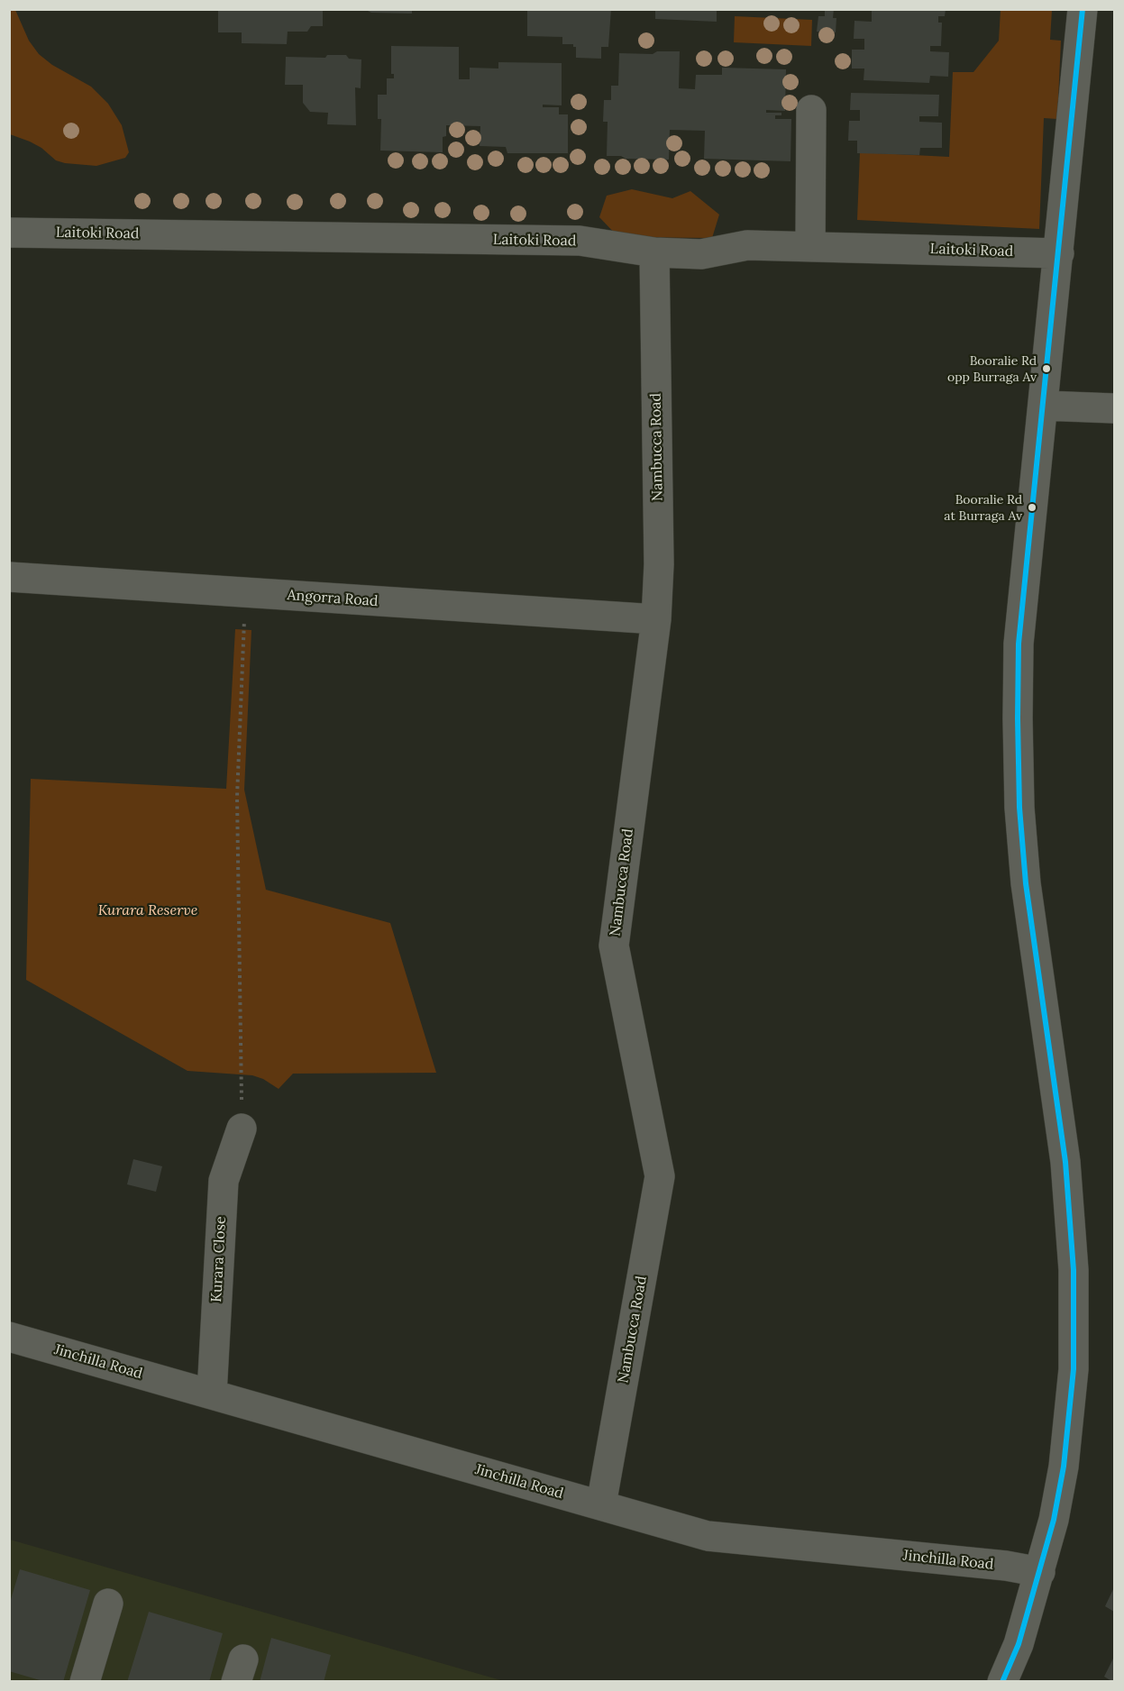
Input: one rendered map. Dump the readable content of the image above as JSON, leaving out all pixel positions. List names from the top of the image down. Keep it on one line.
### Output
{"streets":{"street":["Laitoki Road","Nambucca Road","Angorra Road","Kurara Close","Jinchilla Road"]},"crossings":[["Laitoki Road","Nambucca Road"],["Nambucca Road","Angorra Road"],["Nambucca Road","Jinchilla Road"],["Kurara Close","Jinchilla Road"]],"parks":["Kurara Reserve"],"places":["Booralie Rd opp Burraga Av","Booralie Rd at Burraga Av"]}
